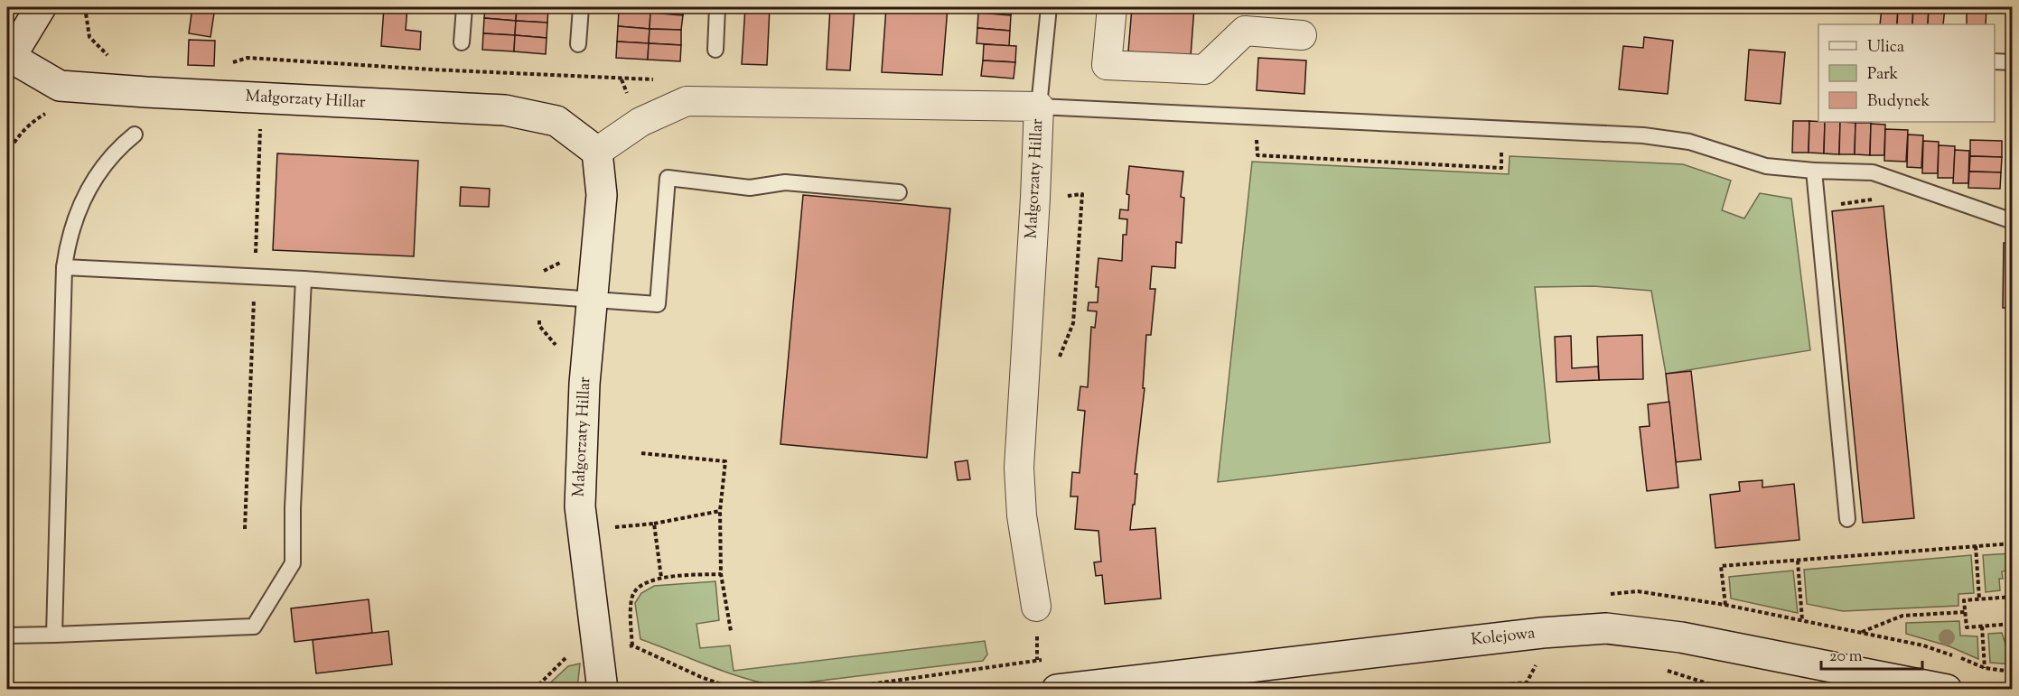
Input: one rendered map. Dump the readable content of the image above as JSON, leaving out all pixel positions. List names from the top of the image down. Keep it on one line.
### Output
{"streets":{"street":["Małgorzaty Hillar","Kolejowa"]},"legend":["Ulica","Park","Budynek"],"scale_bar":"20 m"}
